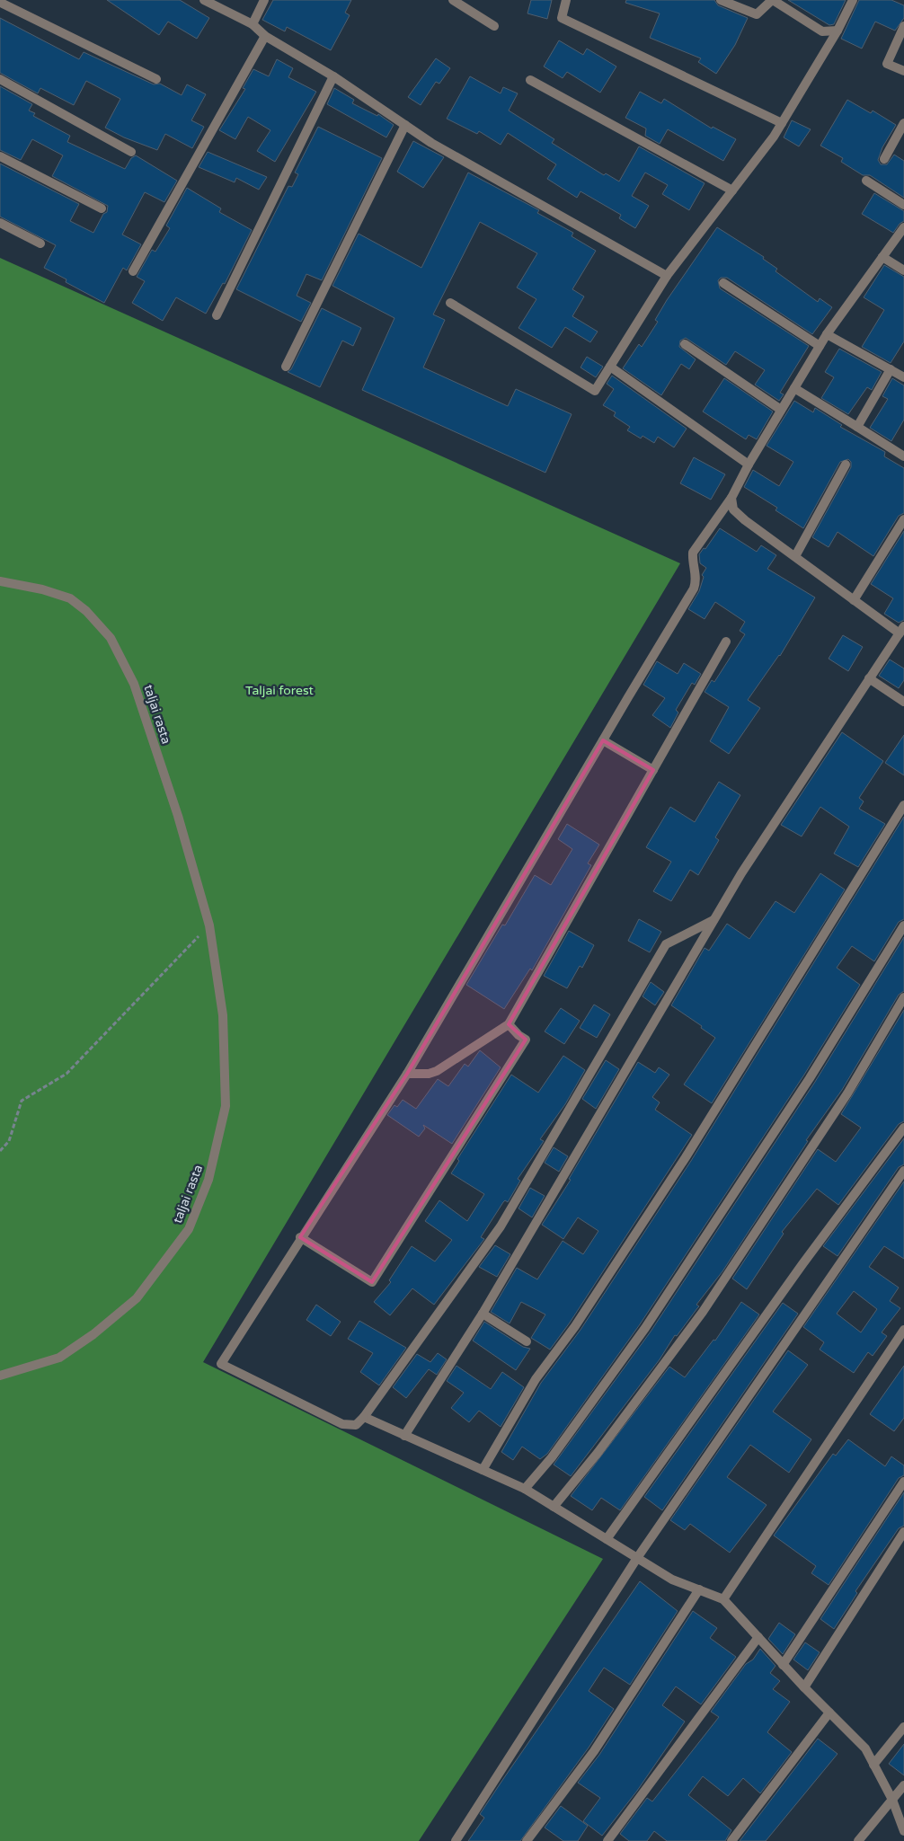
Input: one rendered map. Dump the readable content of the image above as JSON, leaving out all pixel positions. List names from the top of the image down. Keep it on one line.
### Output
{"streets":{"street":["taljai rasta"]},"parks":["Taljai forest"]}
